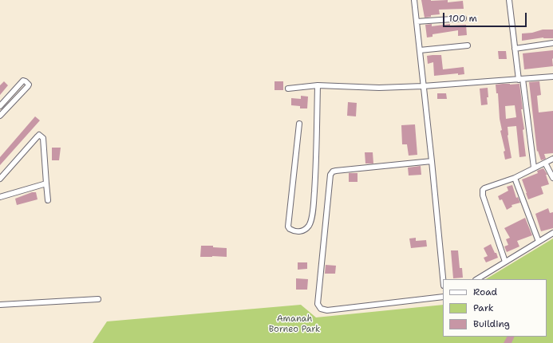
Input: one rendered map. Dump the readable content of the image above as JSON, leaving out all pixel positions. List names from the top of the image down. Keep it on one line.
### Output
{"parks":["Amanah Borneo Park"],"legend":["Road","Park","Building"],"scale_bar":"100 m"}
